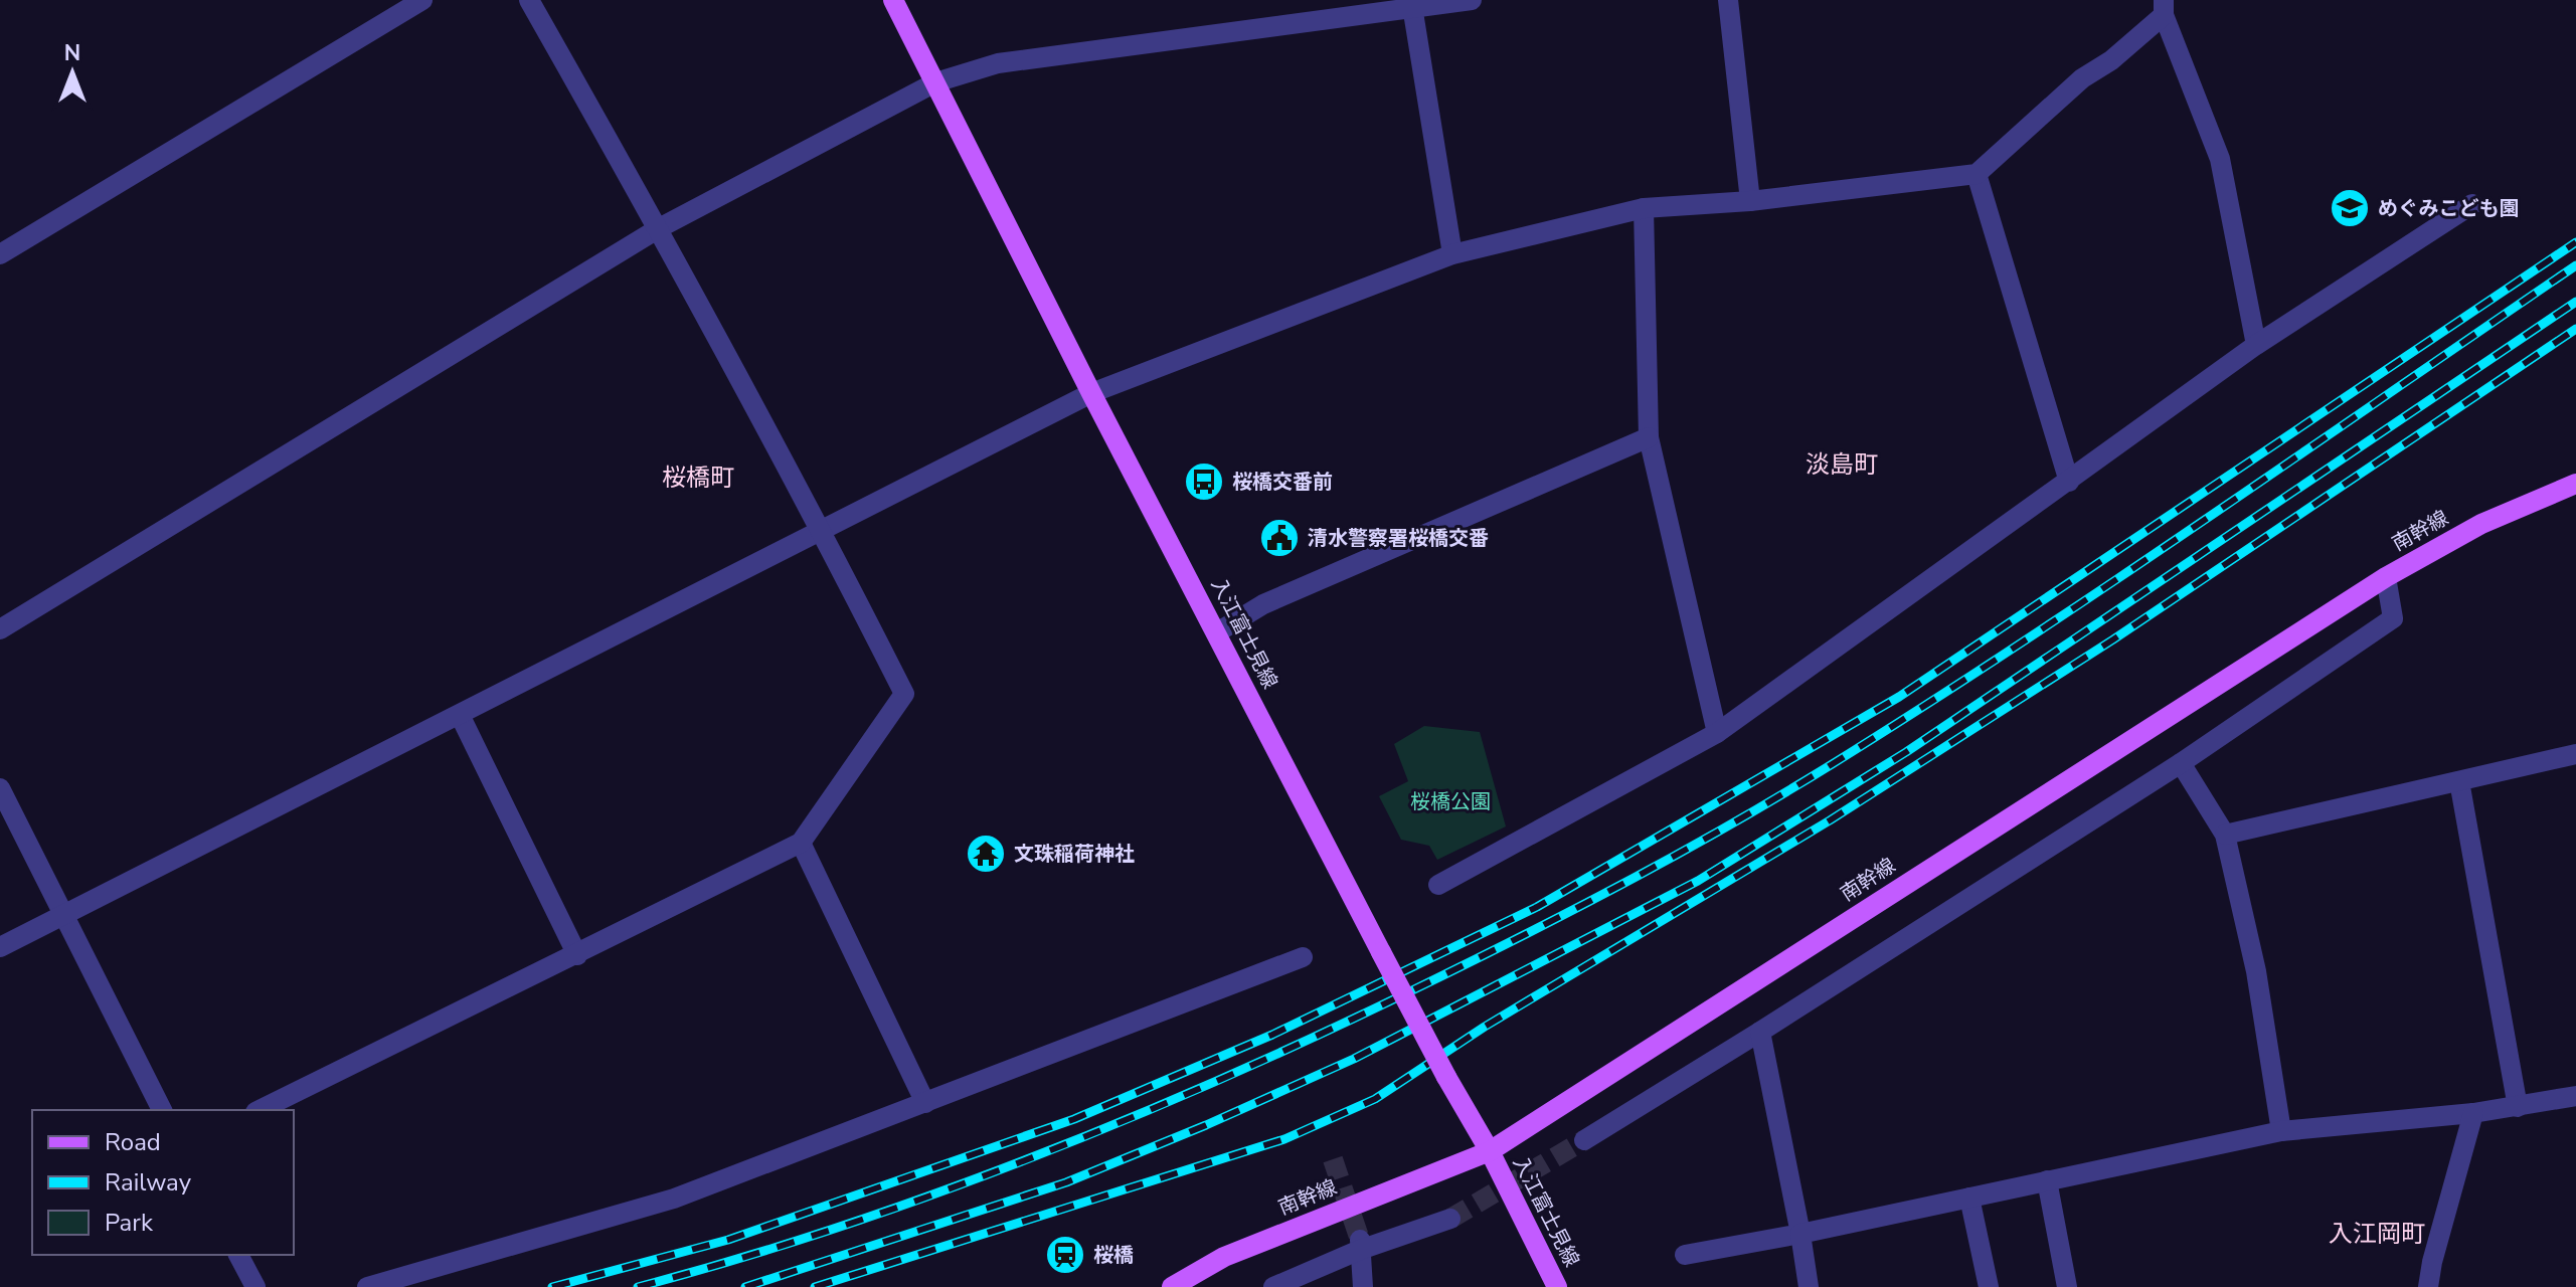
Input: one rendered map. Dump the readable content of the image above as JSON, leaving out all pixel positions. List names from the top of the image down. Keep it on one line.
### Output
{"streets":{"main road":["南幹線","入江富士見線"]},"crossings":[["南幹線","入江富士見線"]],"districts":["淡島町","桜橋町","入江岡町"],"parks":["桜橋公園"],"places":{"school or university":["めぐみこども園"],"bus stop":["桜橋交番前"],"public building":["清水警察署桜橋交番"],"temple":["文珠稲荷神社"],"station":["桜橋"]},"legend":["Road","Railway","Park"],"north":"top"}
